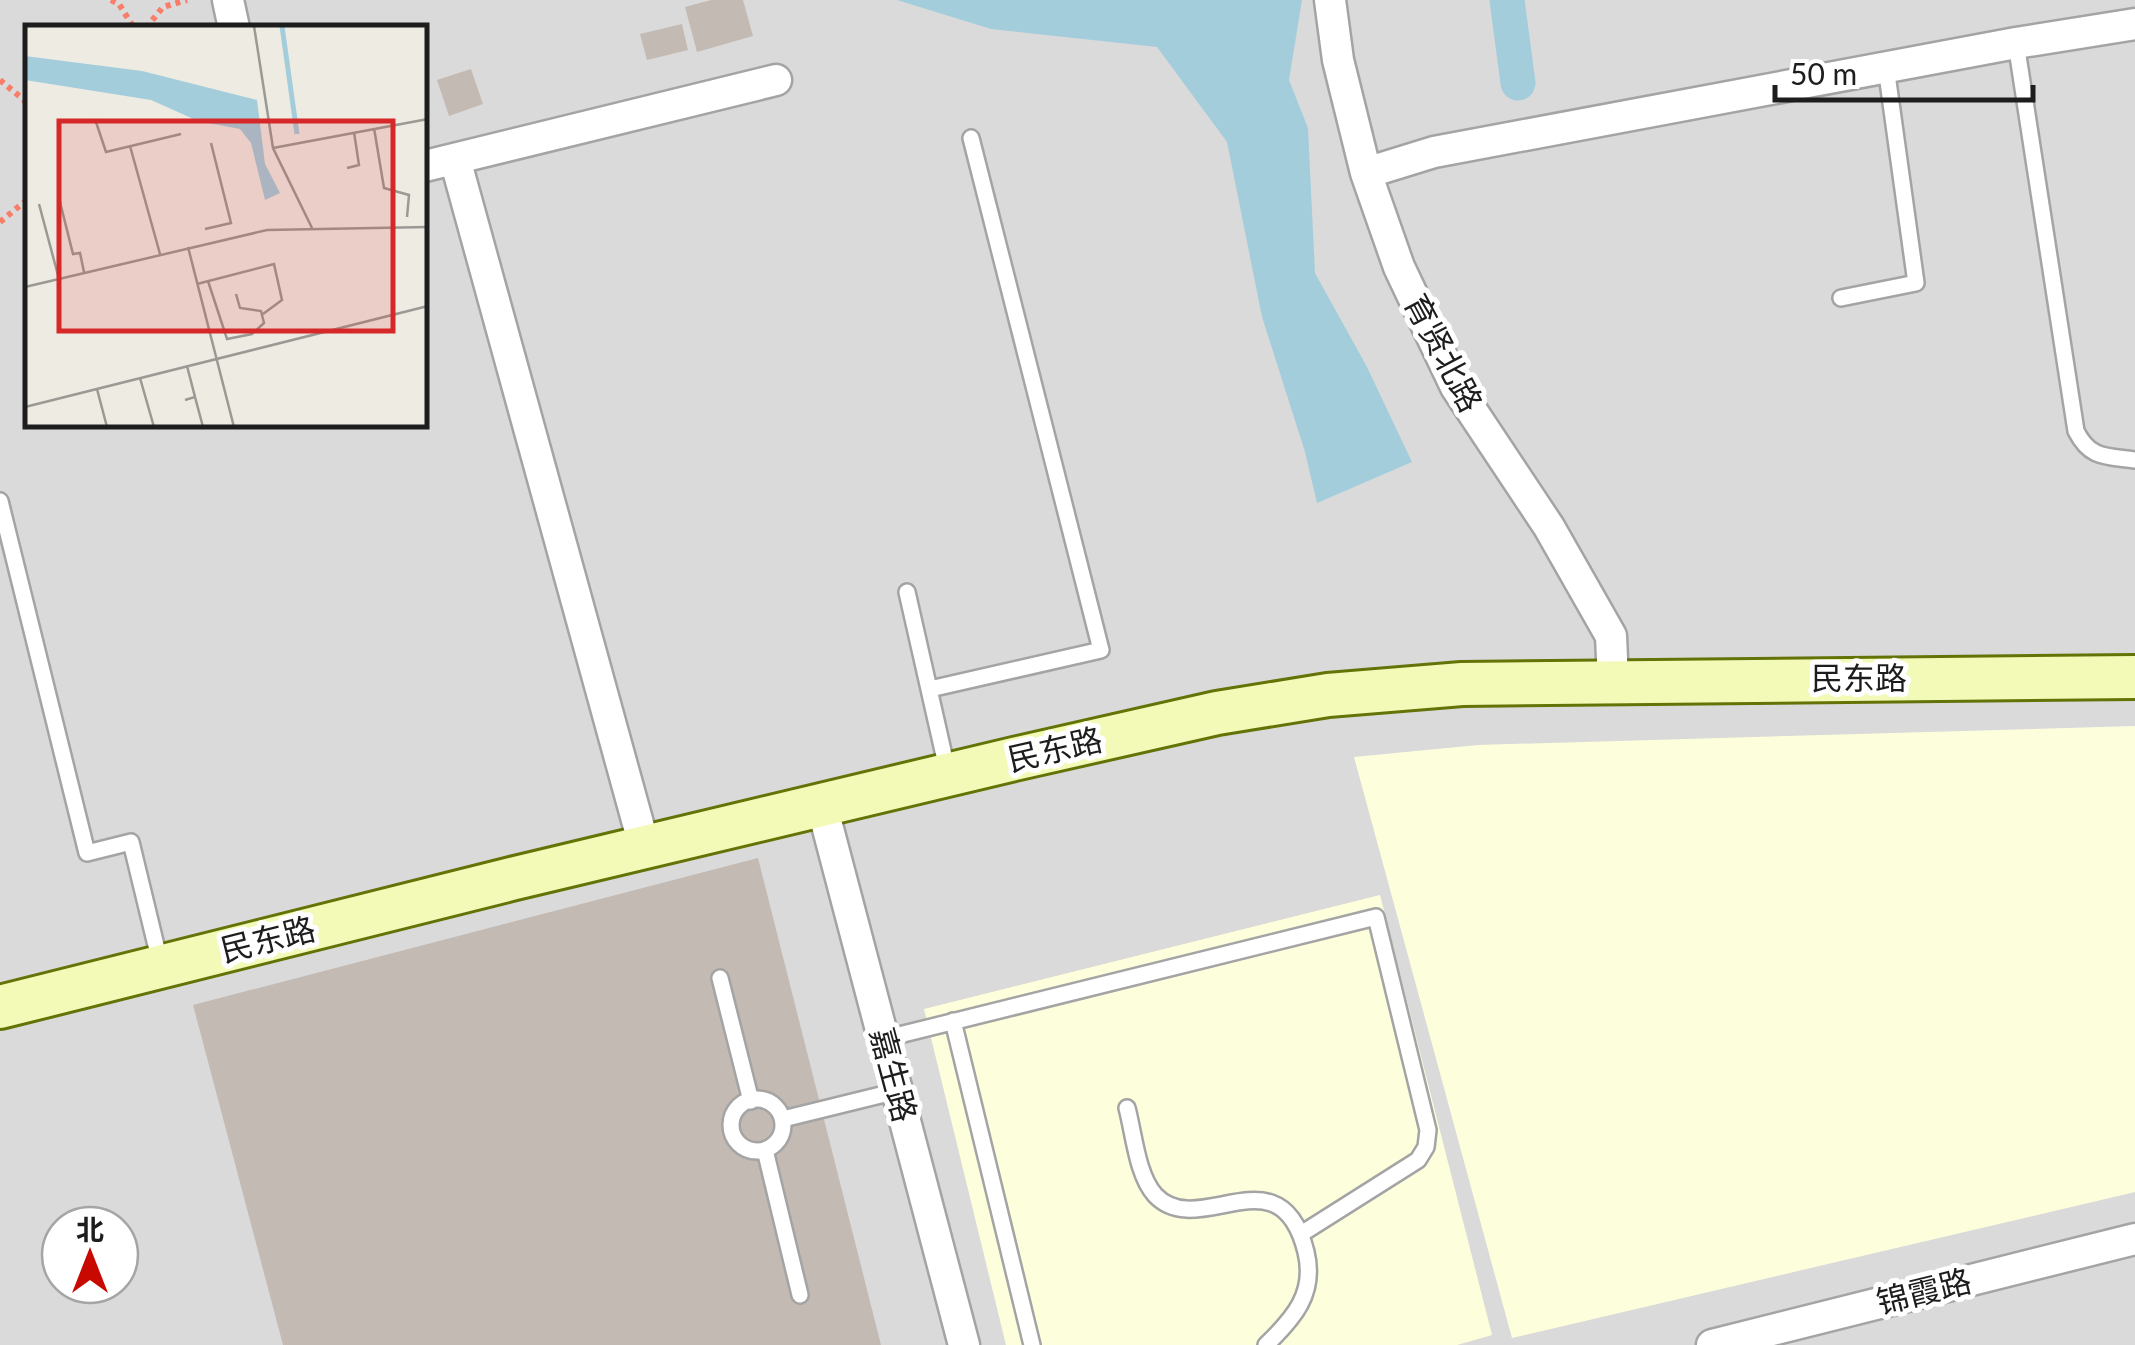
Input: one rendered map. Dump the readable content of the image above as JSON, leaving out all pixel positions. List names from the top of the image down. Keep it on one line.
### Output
{"streets":{"street":["育贤北路","民东路","嘉生路","锦霞路"]},"crossings":[["育贤北路","民东路"],["民东路","嘉生路"]],"scale_bar":"50 m","north":"top"}
